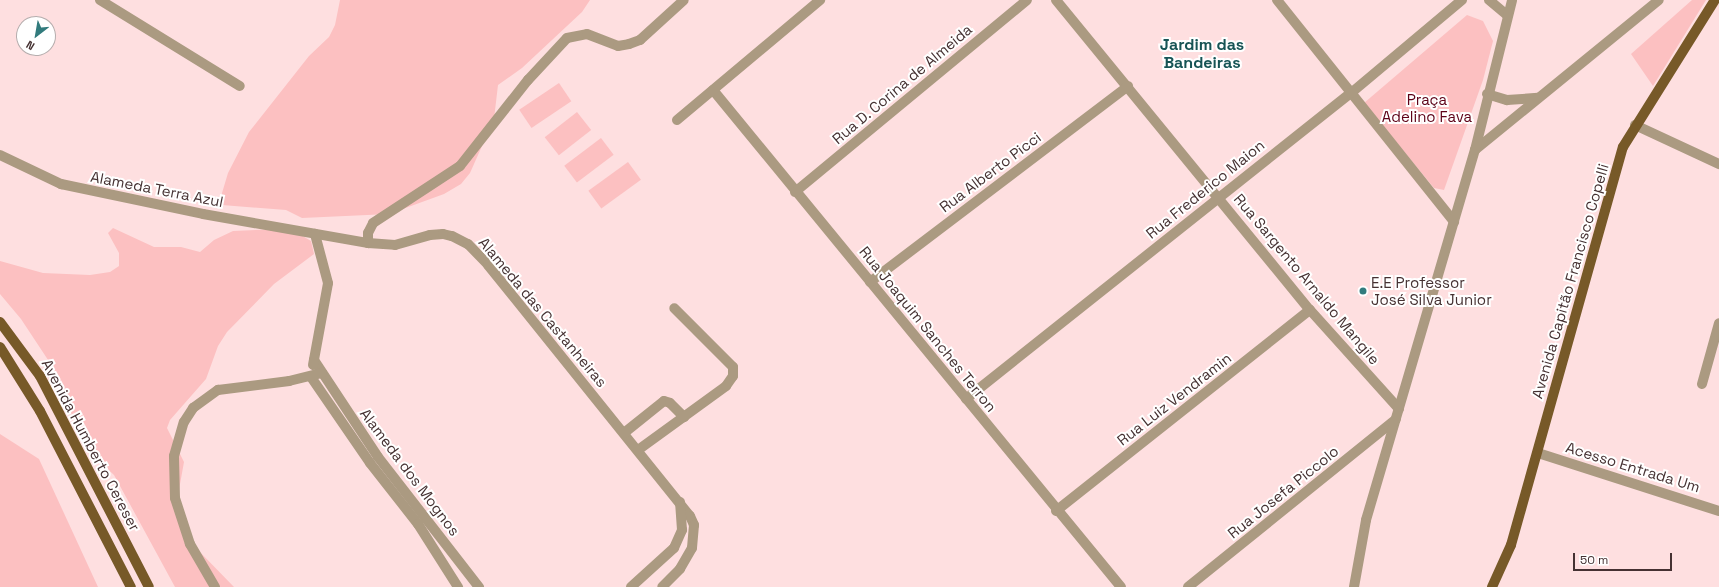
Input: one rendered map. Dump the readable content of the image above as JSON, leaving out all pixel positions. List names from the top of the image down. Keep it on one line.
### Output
{"streets":{"main road":["Avenida Capitão Francisco Copelli","Avenida Humberto Cereser"],"street":["Rua D. Corina de Almeida","Rua Alberto Picci","Alameda Terra Azul","Rua Frederico Maion","Rua Sargento Arnaldo Mangile","Alameda das Castanheiras","Rua Joaquim Sanches Terron","Rua Luiz Vendramin","Acesso Entrada Um","Alameda dos Mognos","Rua Josefa Piccolo"]},"crossings":[["Rua D. Corina de Almeida","Rua Joaquim Sanches Terron"],["Rua Alberto Picci","Rua Sargento Arnaldo Mangile"],["Rua Alberto Picci","Rua Joaquim Sanches Terron"],["Alameda Terra Azul","Alameda das Castanheiras"],["Rua Frederico Maion","Rua Sargento Arnaldo Mangile"],["Rua Frederico Maion","Rua Joaquim Sanches Terron"],["Rua Sargento Arnaldo Mangile","Rua Luiz Vendramin"],["Rua Sargento Arnaldo Mangile","Rua Josefa Piccolo"],["Avenida Capitão Francisco Copelli","Acesso Entrada Um"],["Rua Joaquim Sanches Terron","Rua Luiz Vendramin"]],"districts":["Jardim das Bandeiras"],"parks":["Praça Adelino Fava"],"places":["E.E Professor José Silva Junior"],"scale_bar":"50 m","north":"bottom left"}
